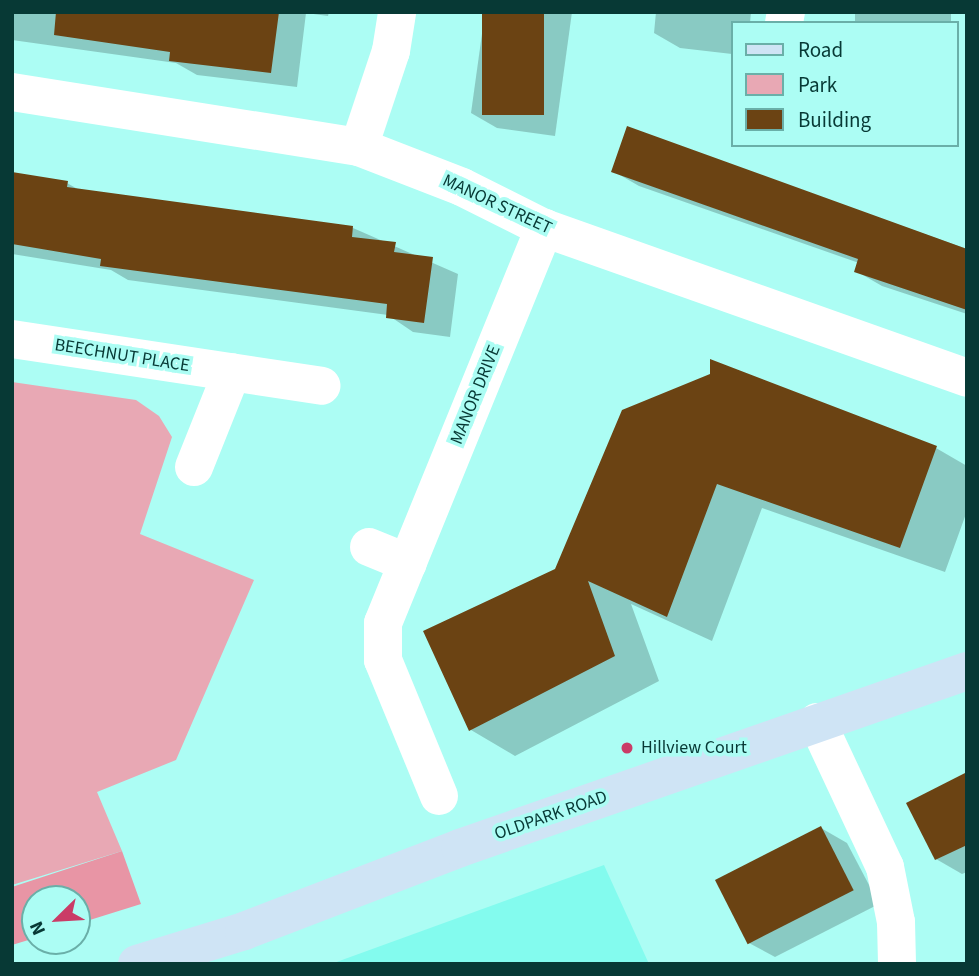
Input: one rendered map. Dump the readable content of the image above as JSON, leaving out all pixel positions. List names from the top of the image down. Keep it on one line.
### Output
{"streets":{"main road":["OLDPARK ROAD"],"street":["MANOR STREET","BEECHNUT PLACE","MANOR DRIVE"]},"crossings":[["MANOR STREET","MANOR DRIVE"]],"places":["Hillview Court"],"legend":["Road","Park","Building"],"north":"bottom left"}
